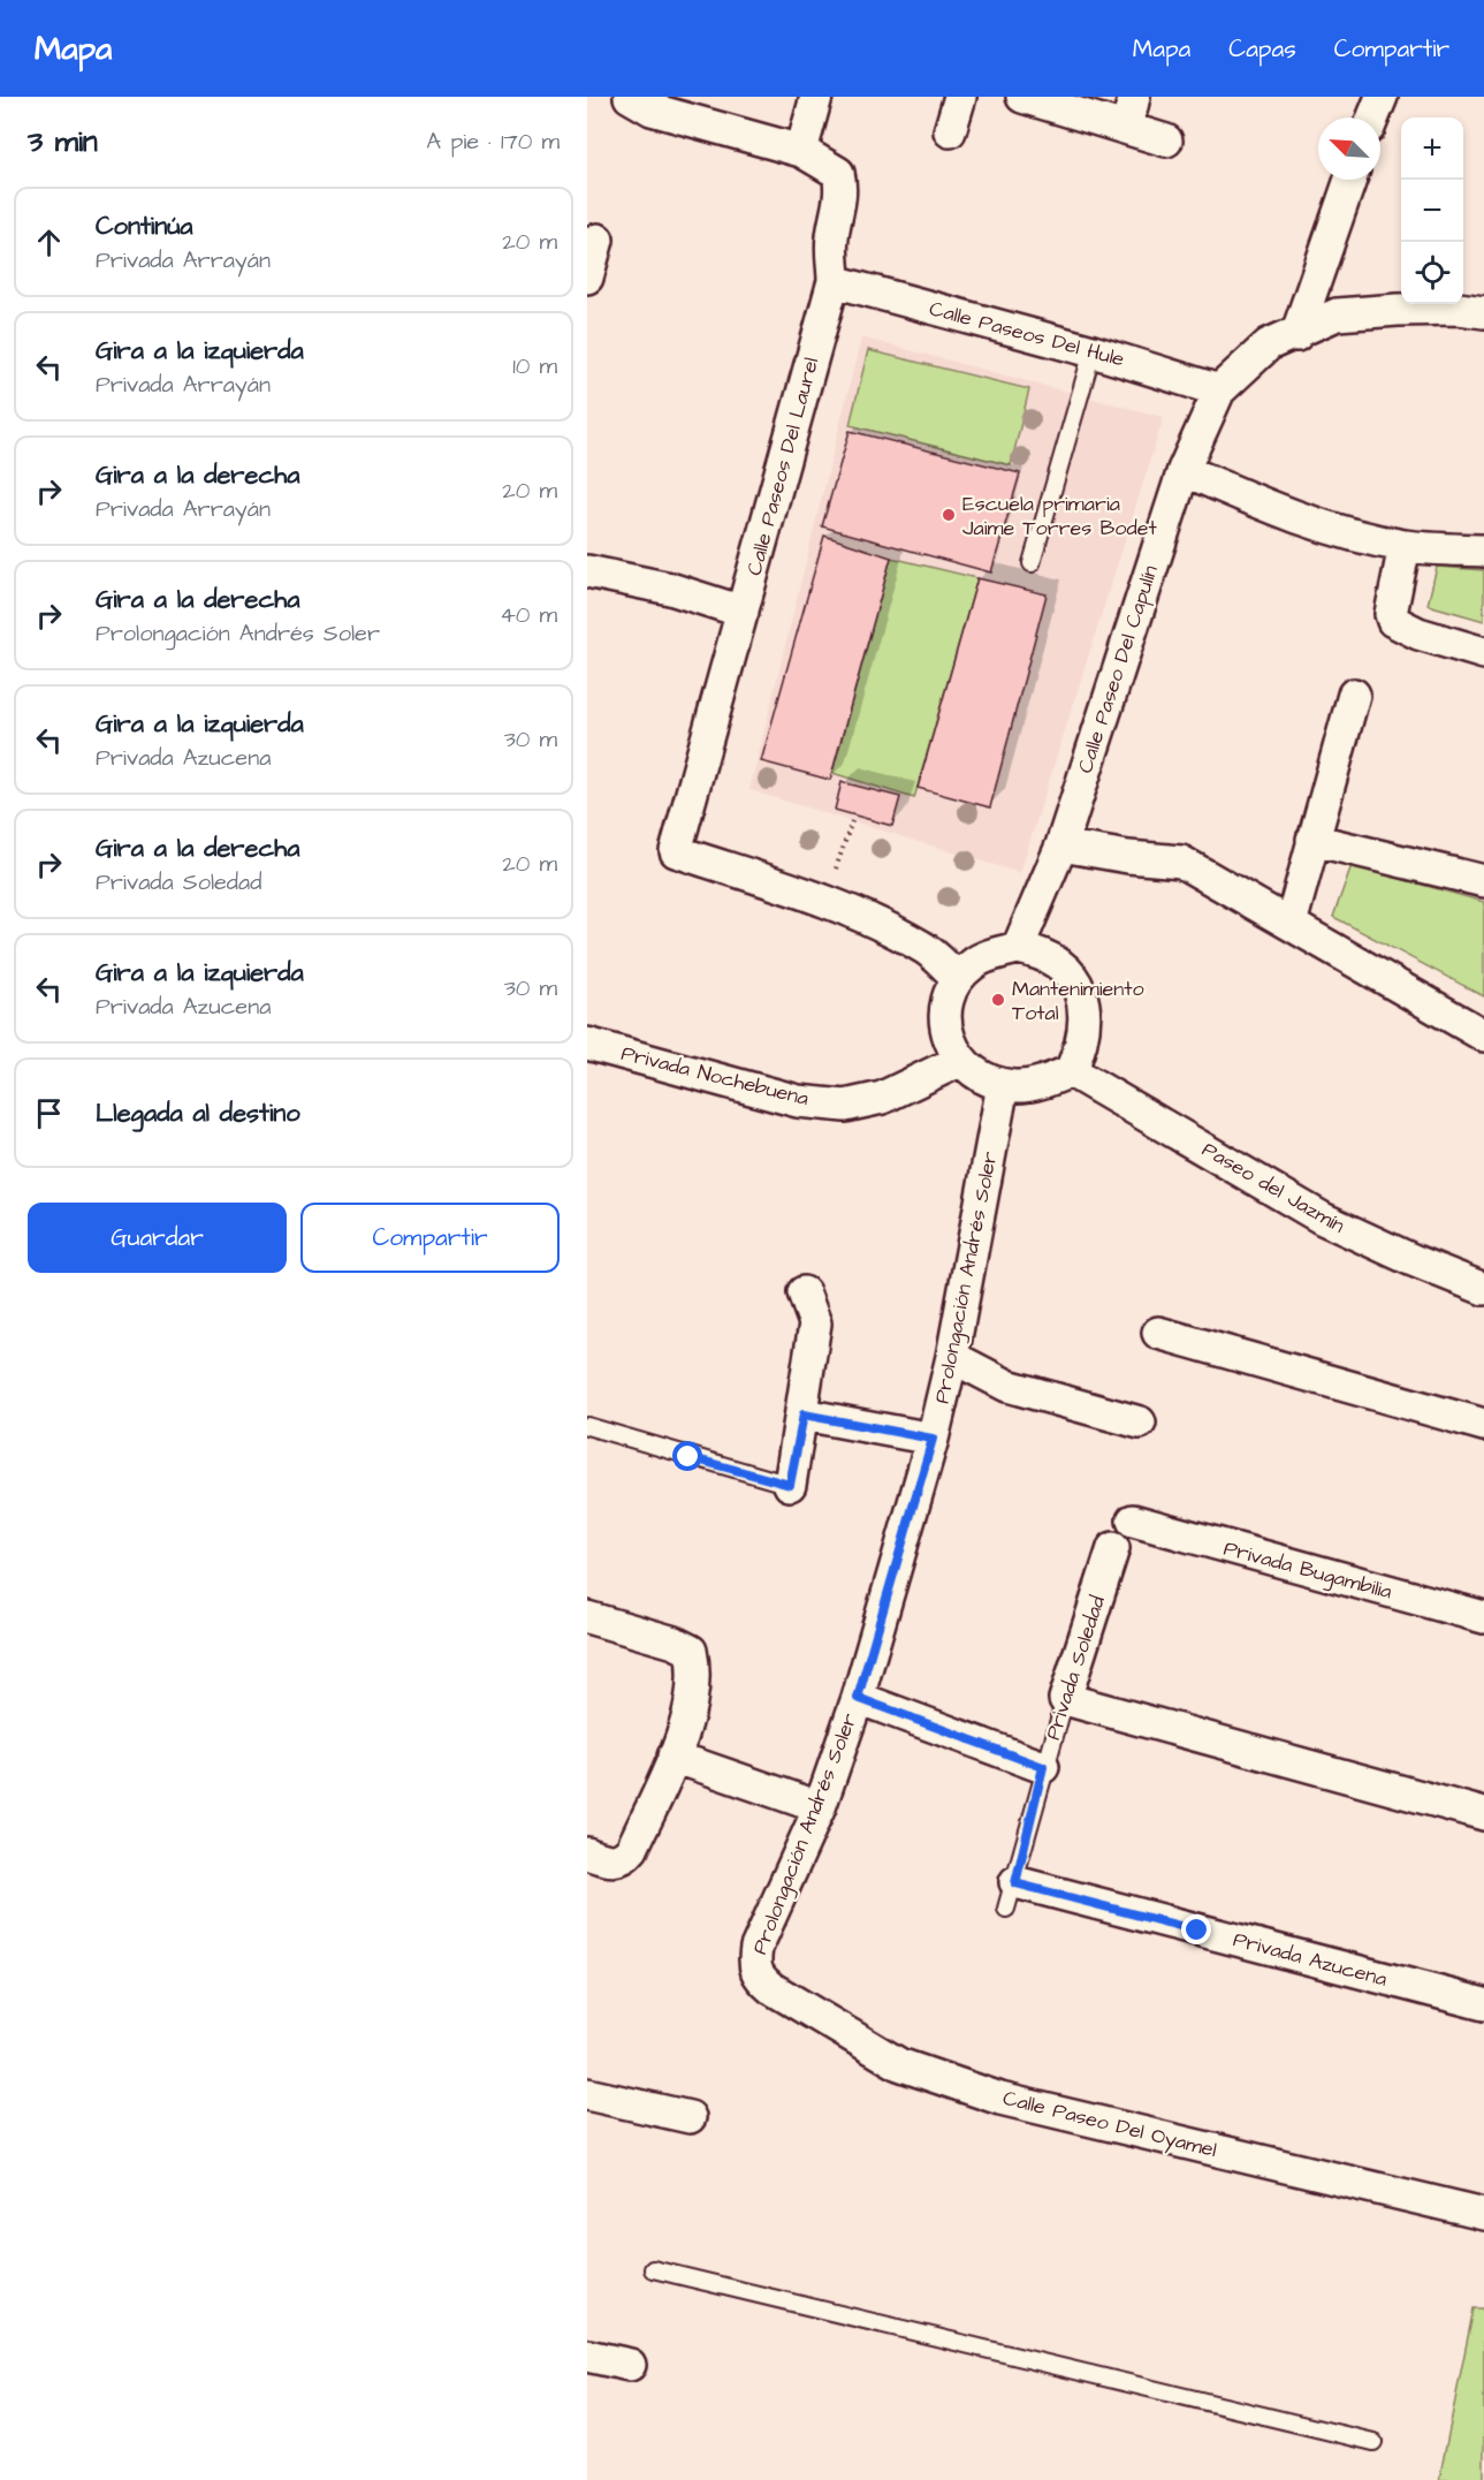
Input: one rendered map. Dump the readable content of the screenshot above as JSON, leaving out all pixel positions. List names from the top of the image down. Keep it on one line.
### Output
{"streets":{"street":["Calle Paseos Del Hule","Calle Paseos Del Laurel","Calle Paseo Del Capulín","Privada Nochebuena","Paseo del Jazmín","Prolongación Andrés Soler","Privada Bugambilia","Privada Soledad","Privada Azucena","Calle Paseo Del Oyamel"]},"crossings":[["Calle Paseos Del Hule","Calle Paseos Del Laurel"],["Calle Paseos Del Hule","Calle Paseo Del Capulín"],["Calle Paseo Del Capulín","Privada Nochebuena"],["Calle Paseo Del Capulín","Paseo del Jazmín"],["Calle Paseo Del Capulín","Prolongación Andrés Soler"],["Privada Nochebuena","Paseo del Jazmín"],["Privada Nochebuena","Prolongación Andrés Soler"],["Paseo del Jazmín","Prolongación Andrés Soler"],["Prolongación Andrés Soler","Calle Paseo Del Oyamel"],["Privada Soledad","Privada Azucena"]],"places":["Escuela primaria Jaime Torres Bodet","Mantenimiento Total"],"north":"top left","page":{"header":"Mapa","nav":["Mapa","Capas","Compartir"],"heading":["3 min","A pie · 170 m"],"map_buttons":["+","−"],"list":[["Continúa","Privada Arrayán","20 m"],["Gira a la izquierda","Privada Arrayán","10 m"],["Gira a la derecha","Privada Arrayán","20 m"],["Gira a la derecha","Prolongación Andrés Soler","40 m"],["Gira a la izquierda","Privada Azucena","30 m"],["Gira a la derecha","Privada Soledad","20 m"],["Gira a la izquierda","Privada Azucena","30 m"],"Llegada al destino"],"buttons":["Guardar","Compartir"]}}
